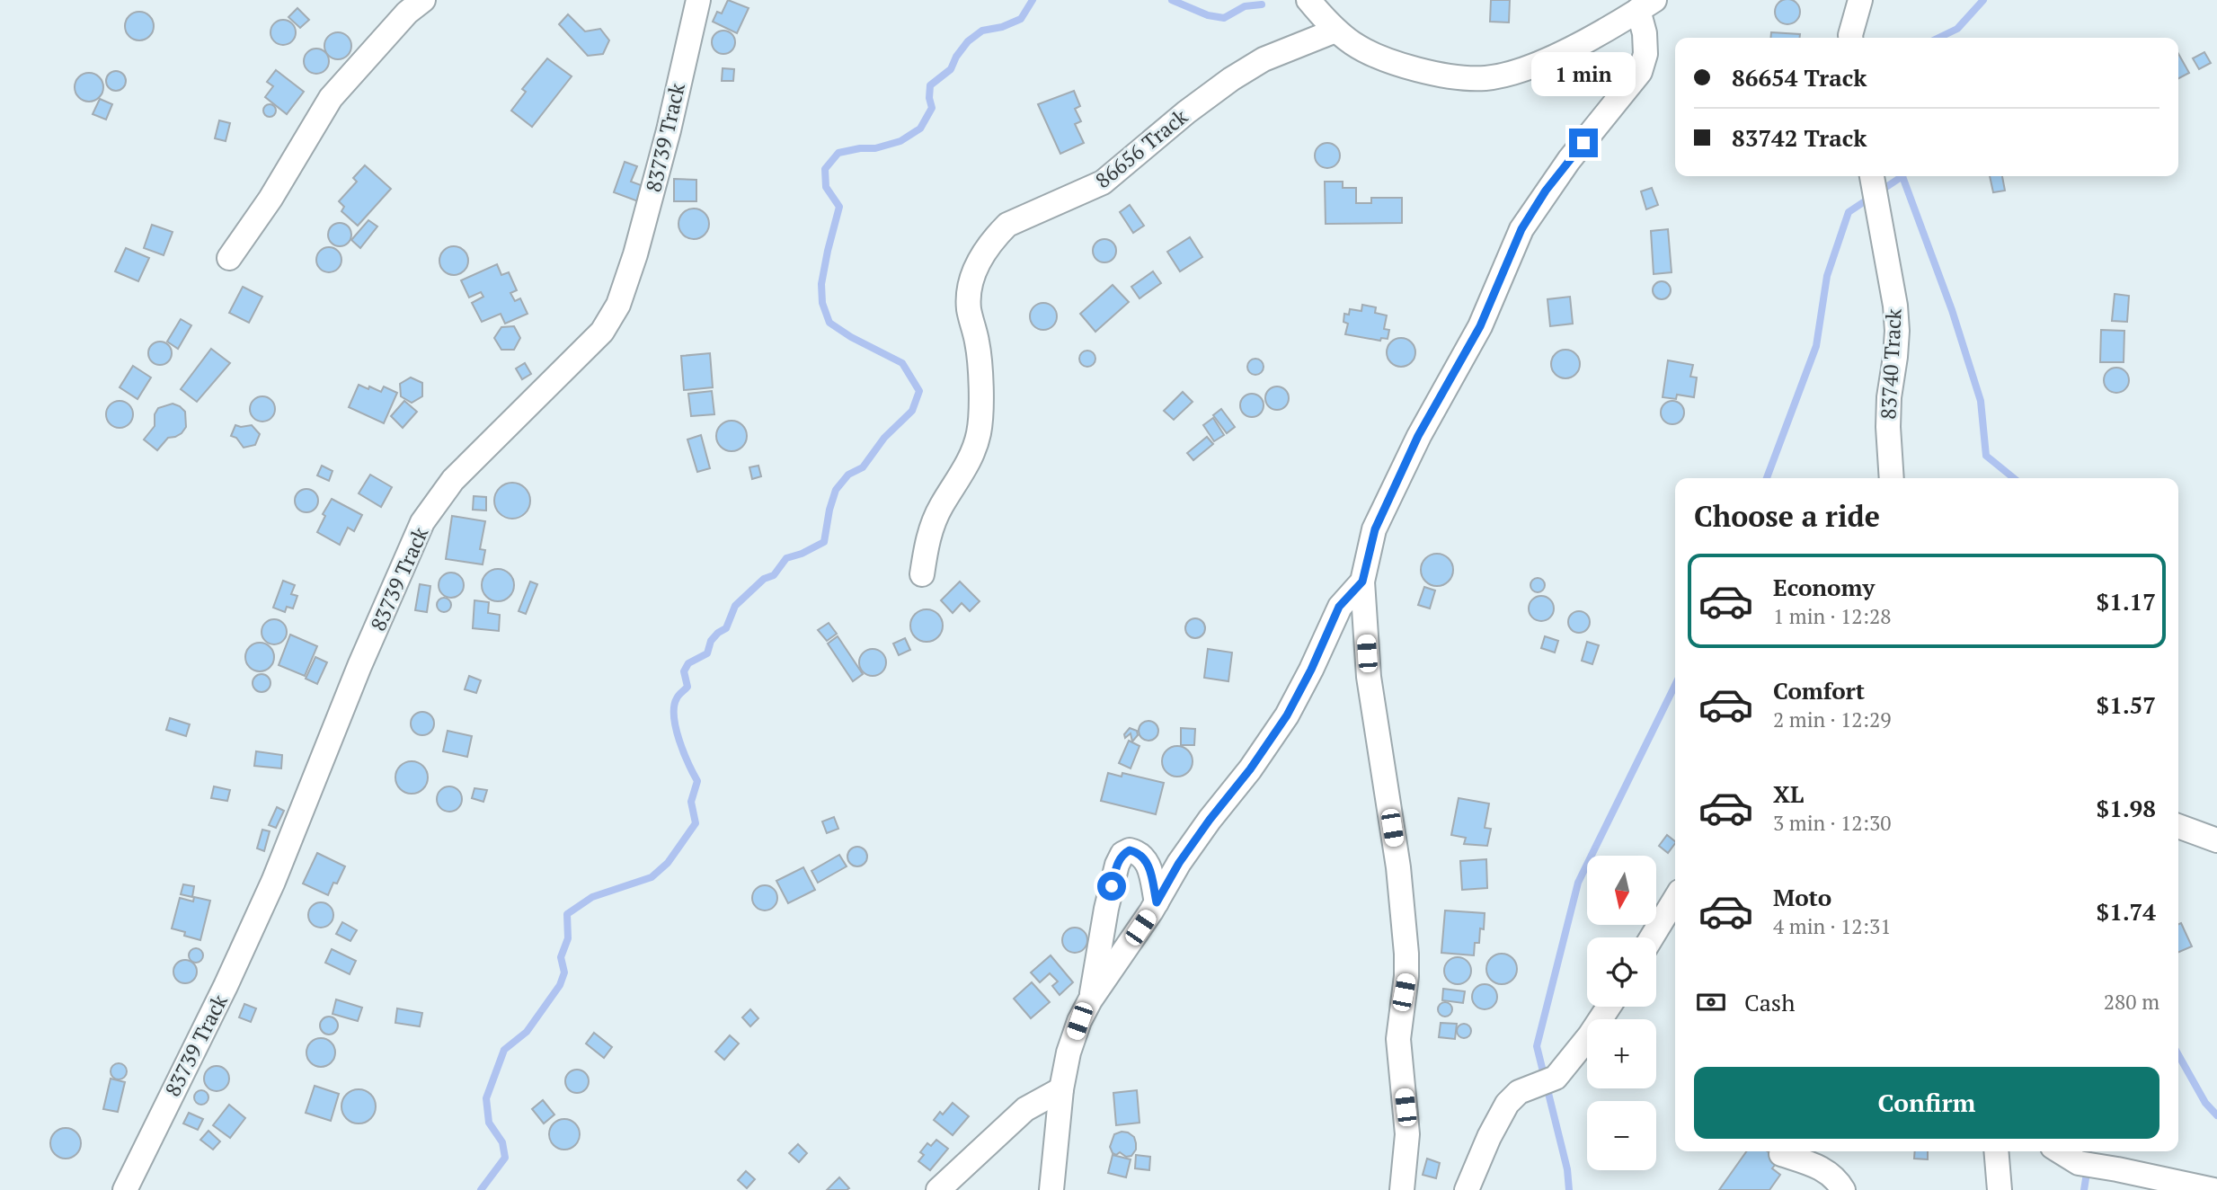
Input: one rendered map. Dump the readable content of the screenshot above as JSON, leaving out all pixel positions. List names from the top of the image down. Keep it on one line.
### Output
{"streets":{"street":["83739 Track","86656 Track","83740 Track"]},"north":"bottom","page":{"banner":["86654 Track","83742 Track"],"bubble":"1 min","heading":"Choose a ride","list":[{"name":"Economy","note":"1 min · 12:28","value":"$1.17"},{"name":"Comfort","note":"2 min · 12:29","value":"$1.57"},{"name":"XL","note":"3 min · 12:30","value":"$1.98"},{"name":"Moto","note":"4 min · 12:31","value":"$1.74"}],"map_buttons":["+","−"],"pay":["Cash","280 m"],"buttons":"Confirm"}}
